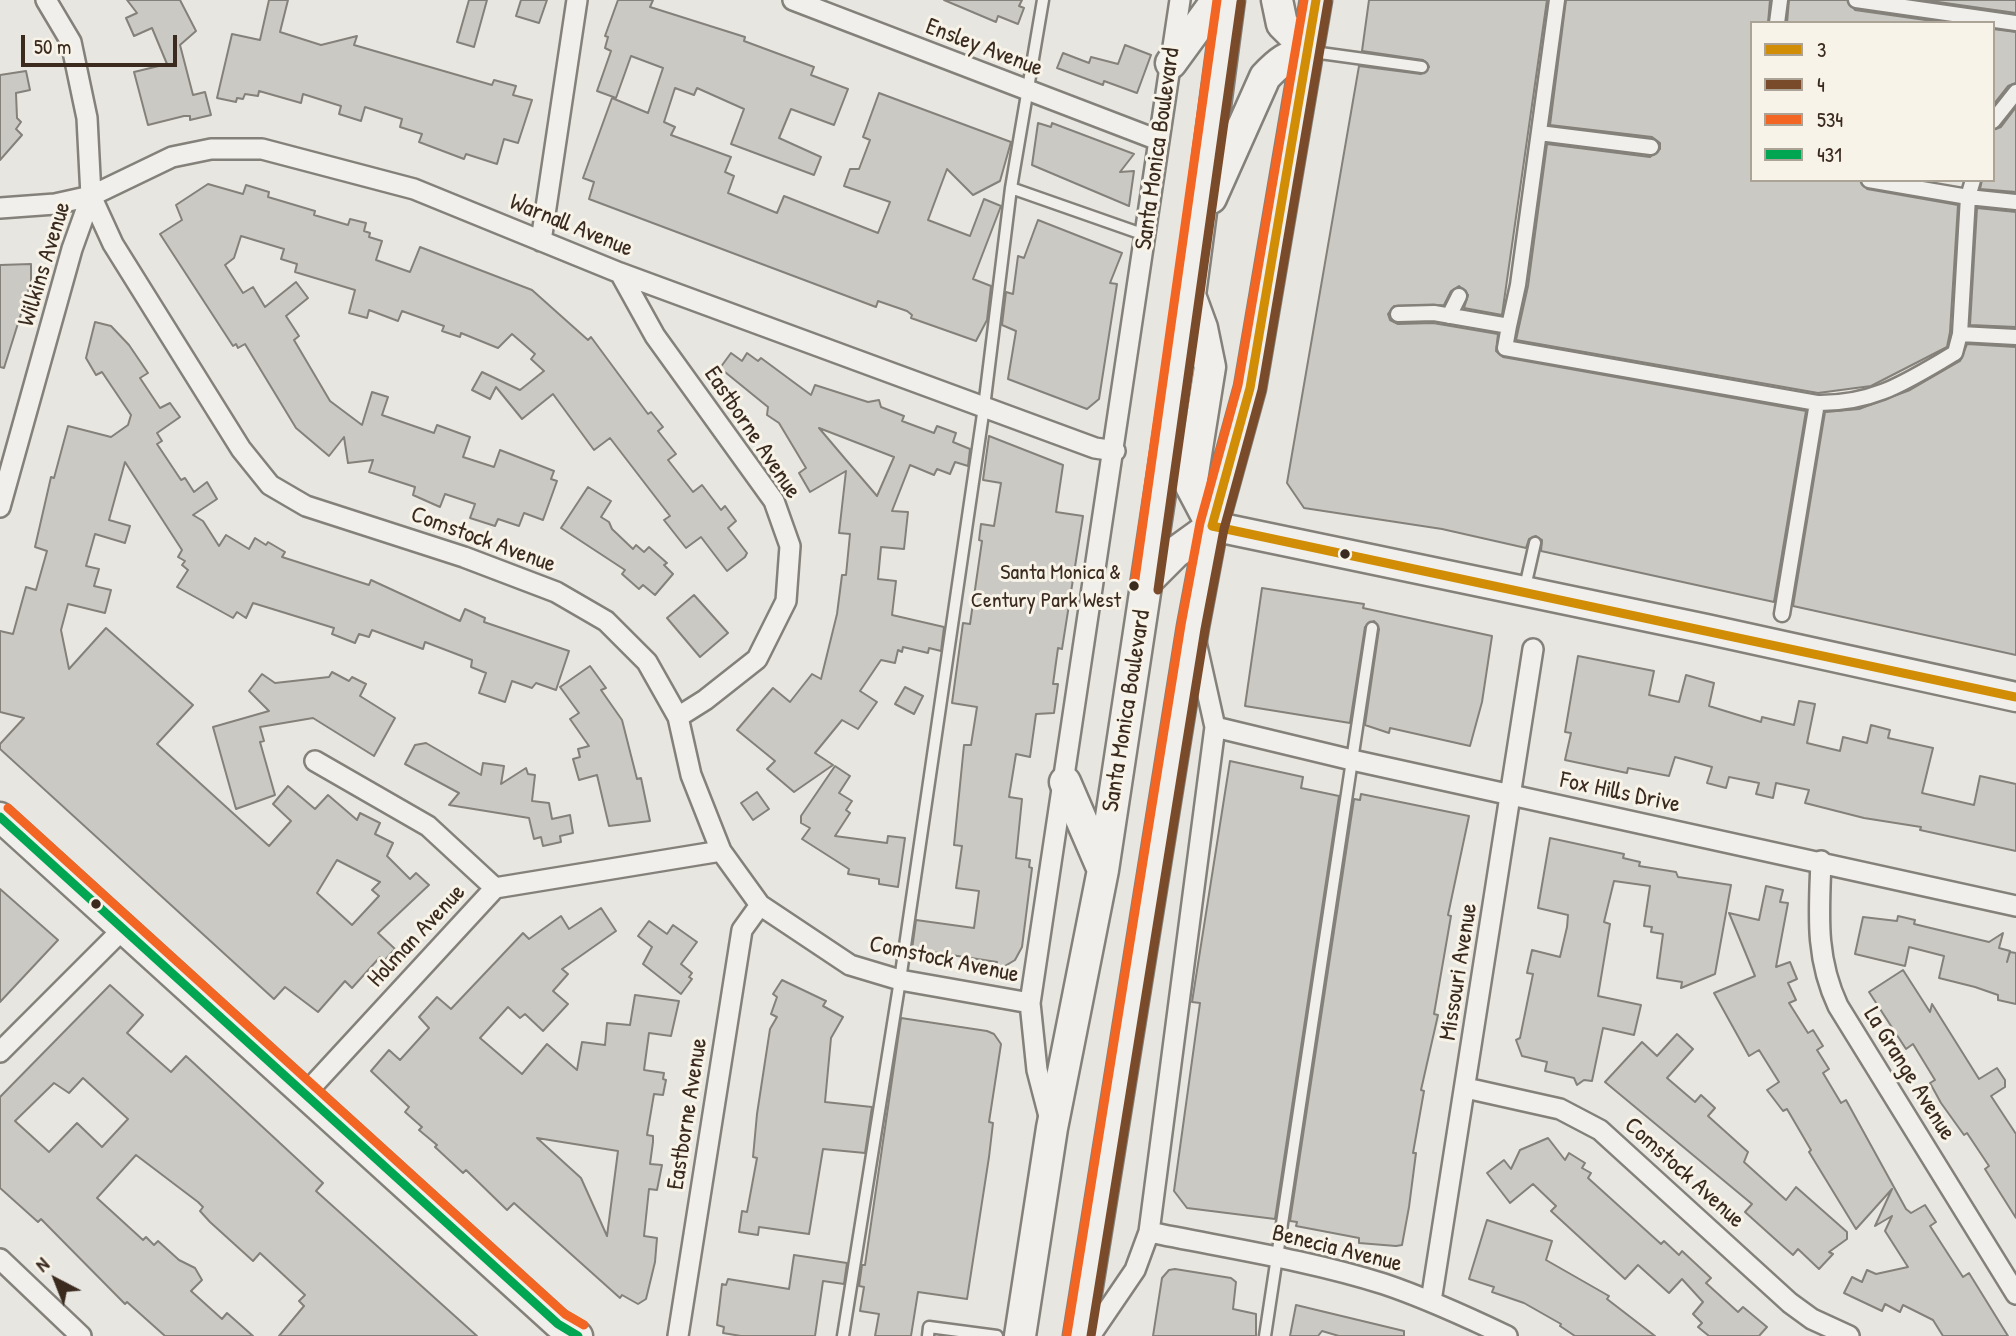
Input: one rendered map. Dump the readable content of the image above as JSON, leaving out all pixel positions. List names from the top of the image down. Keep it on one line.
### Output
{"streets":{"main road":["Santa Monica Boulevard"],"street":["Ensley Avenue","Warnall Avenue","Wilkins Avenue","Eastborne Avenue","Comstock Avenue","Fox Hills Drive","Holman Avenue","Missouri Avenue","La Grange Avenue","Benecia Avenue"]},"crossings":[["Ensley Avenue","Santa Monica Boulevard"],["Santa Monica Boulevard","Warnall Avenue"],["Santa Monica Boulevard","Comstock Avenue"],["Santa Monica Boulevard","Fox Hills Drive"],["Santa Monica Boulevard","Benecia Avenue"],["Warnall Avenue","Wilkins Avenue"],["Warnall Avenue","Eastborne Avenue"],["Warnall Avenue","Comstock Avenue"],["Wilkins Avenue","Comstock Avenue"],["Eastborne Avenue","Comstock Avenue"],["Comstock Avenue","Holman Avenue"],["Comstock Avenue","Missouri Avenue"],["Fox Hills Drive","Missouri Avenue"],["Fox Hills Drive","La Grange Avenue"],["Missouri Avenue","Benecia Avenue"]],"places":["Santa Monica & Century Park West"],"lines":["transit line 3","transit line 534","transit line 4","transit line 431"],"legend":["3","4","534","431"],"scale_bar":"50 m","north":"top left"}
